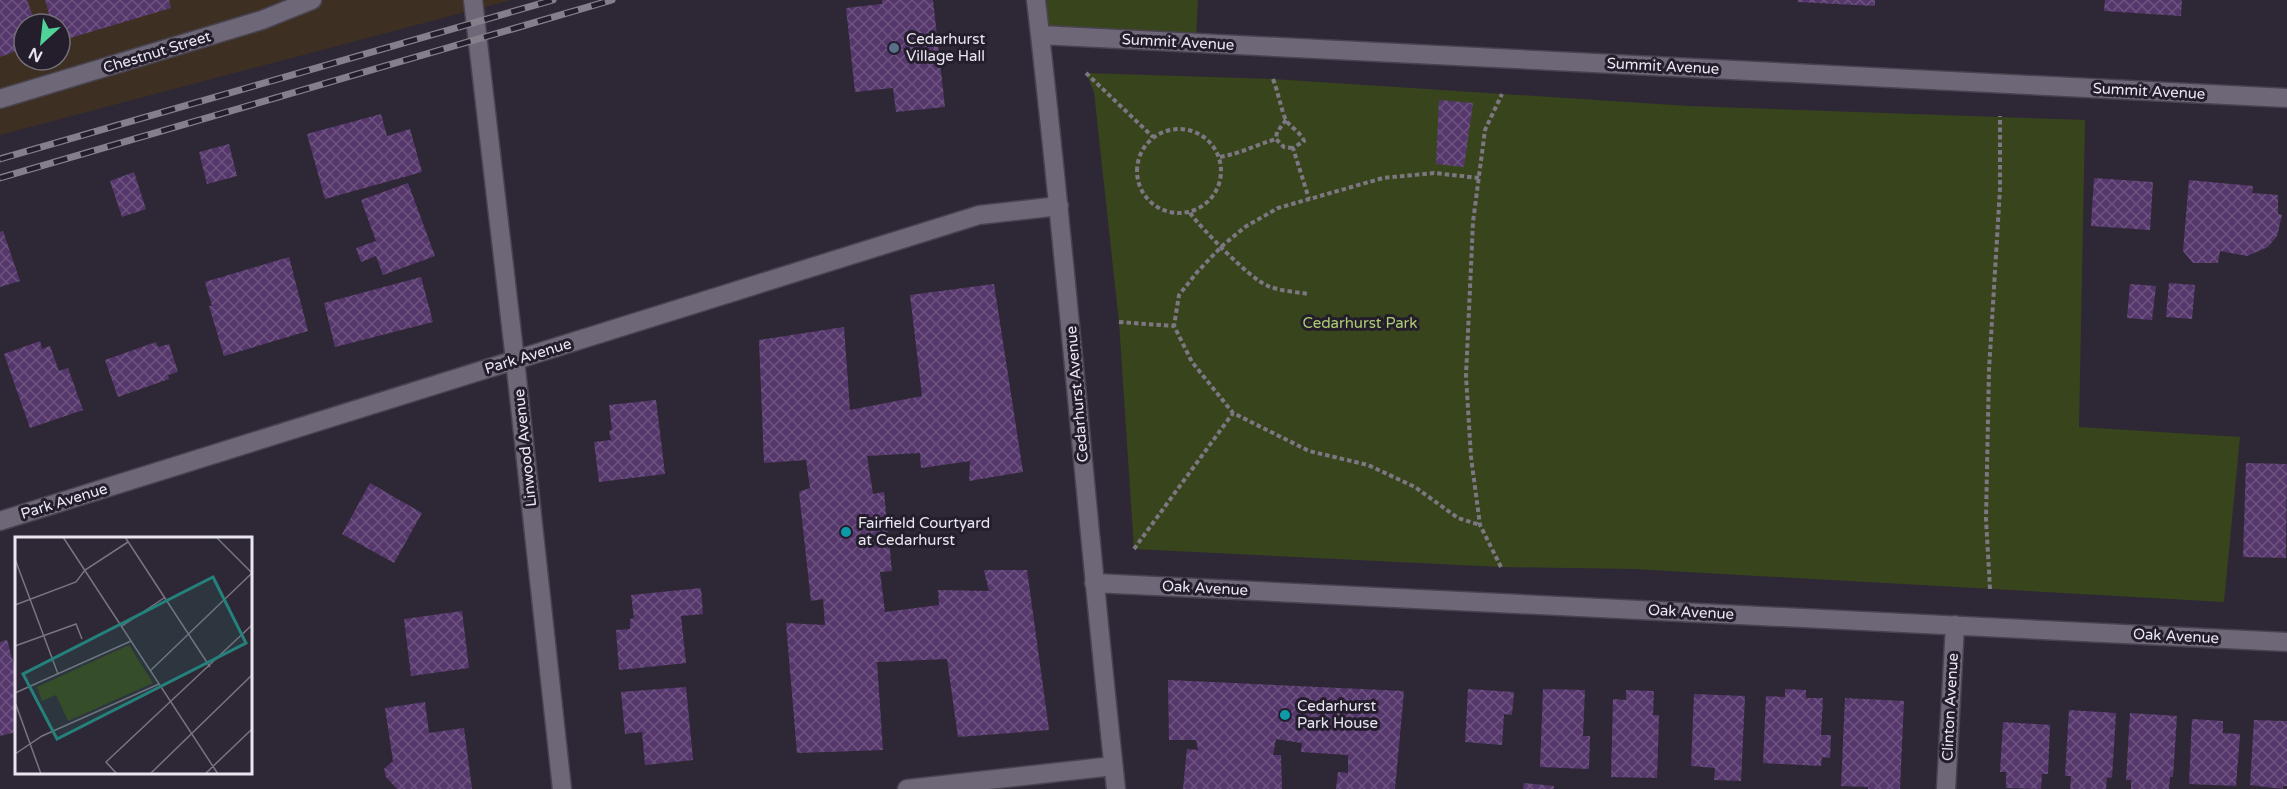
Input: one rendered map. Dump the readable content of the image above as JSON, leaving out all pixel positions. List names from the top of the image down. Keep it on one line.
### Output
{"streets":{"street":["Summit Avenue","Chestnut Street","Park Avenue","Cedarhurst Avenue","Linwood Avenue","Oak Avenue","Clinton Avenue"]},"crossings":[["Summit Avenue","Cedarhurst Avenue"],["Park Avenue","Cedarhurst Avenue"],["Park Avenue","Linwood Avenue"],["Cedarhurst Avenue","Oak Avenue"],["Oak Avenue","Clinton Avenue"]],"parks":["Cedarhurst Park"],"places":["Cedarhurst Village Hall","Fairfield Courtyard at Cedarhurst","Cedarhurst Park House"],"north":"bottom left"}
